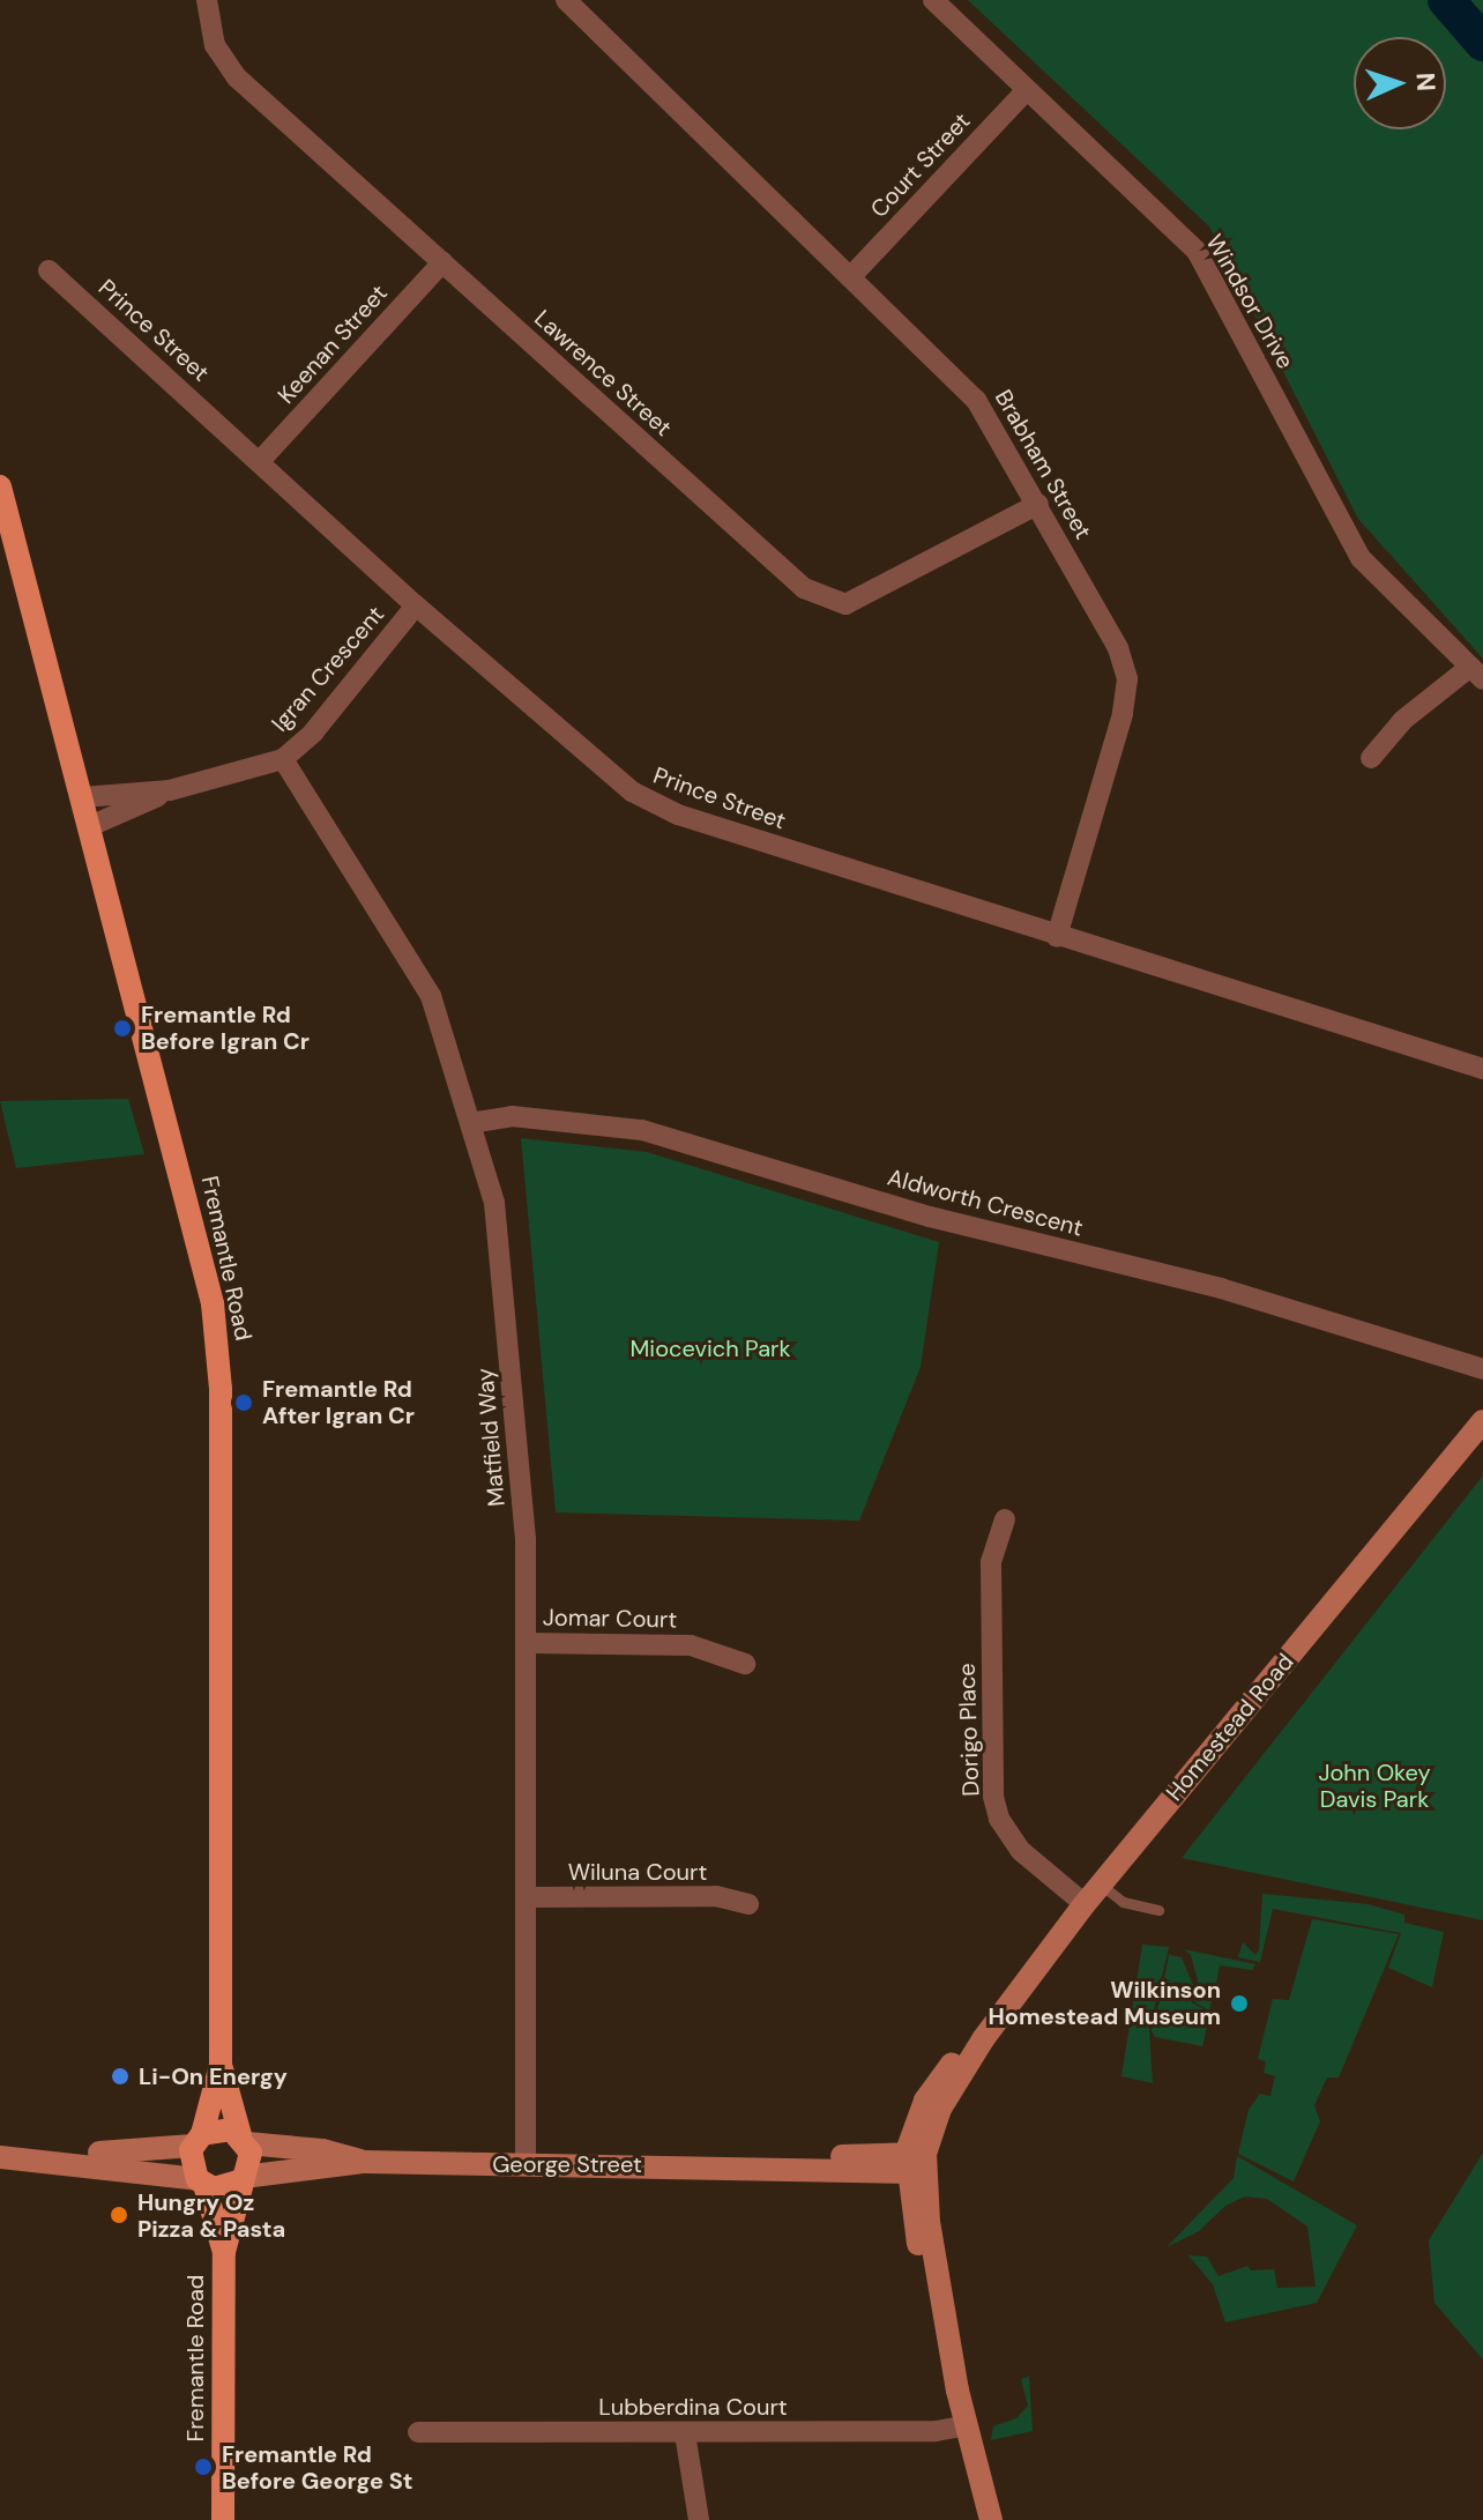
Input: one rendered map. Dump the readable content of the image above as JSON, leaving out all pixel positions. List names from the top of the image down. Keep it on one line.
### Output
{"streets":{"main road":["Fremantle Road"],"street":["Court Street","Windsor Drive","Prince Street","Keenan Street","Lawrence Street","Brabham Street","Igran Crescent","Aldworth Crescent","Matfield Way","Jomar Court","Homestead Road","Dorigo Place","Wiluna Court","George Street","Lubberdina Court"]},"crossings":[["Court Street","Windsor Drive"],["Court Street","Brabham Street"],["Prince Street","Keenan Street"],["Prince Street","Brabham Street"],["Prince Street","Igran Crescent"],["Keenan Street","Lawrence Street"],["Lawrence Street","Brabham Street"],["Igran Crescent","Fremantle Road"],["Igran Crescent","Matfield Way"],["Aldworth Crescent","Matfield Way"],["Fremantle Road","George Street"],["Matfield Way","Jomar Court"],["Matfield Way","Wiluna Court"],["Matfield Way","George Street"],["Homestead Road","Dorigo Place"],["Homestead Road","George Street"]],"parks":["Miocevich Park","John Okey Davis Park"],"places":["Fremantle Rd Before Igran Cr","Fremantle Rd After Igran Cr","Wilkinson Homestead Museum","Li-On Energy","Hungry Oz Pizza & Pasta","Fremantle Rd Before George St"],"north":"right"}
